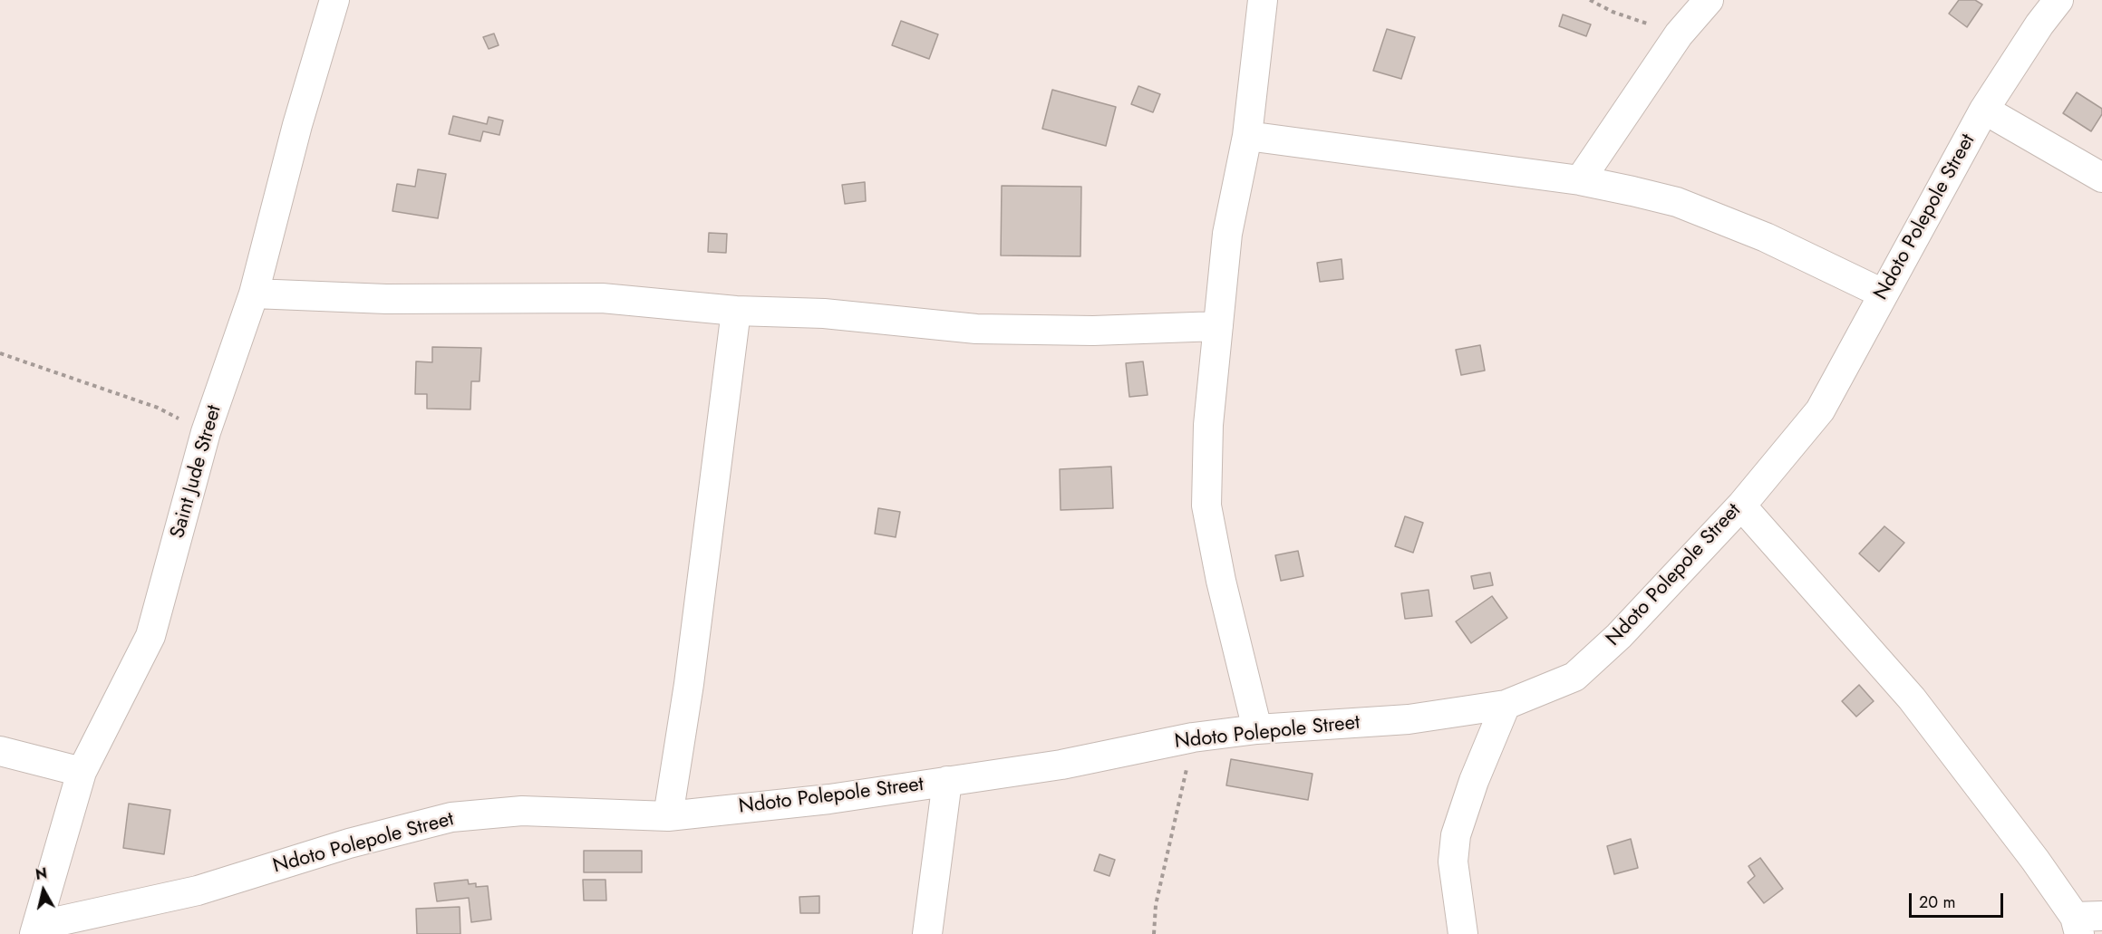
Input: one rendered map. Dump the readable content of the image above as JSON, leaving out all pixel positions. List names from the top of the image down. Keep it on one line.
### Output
{"streets":{"street":["Ndoto Polepole Street","Saint Jude Street"]},"crossings":[["Ndoto Polepole Street","Saint Jude Street"]],"scale_bar":"20 m","north":"top"}
